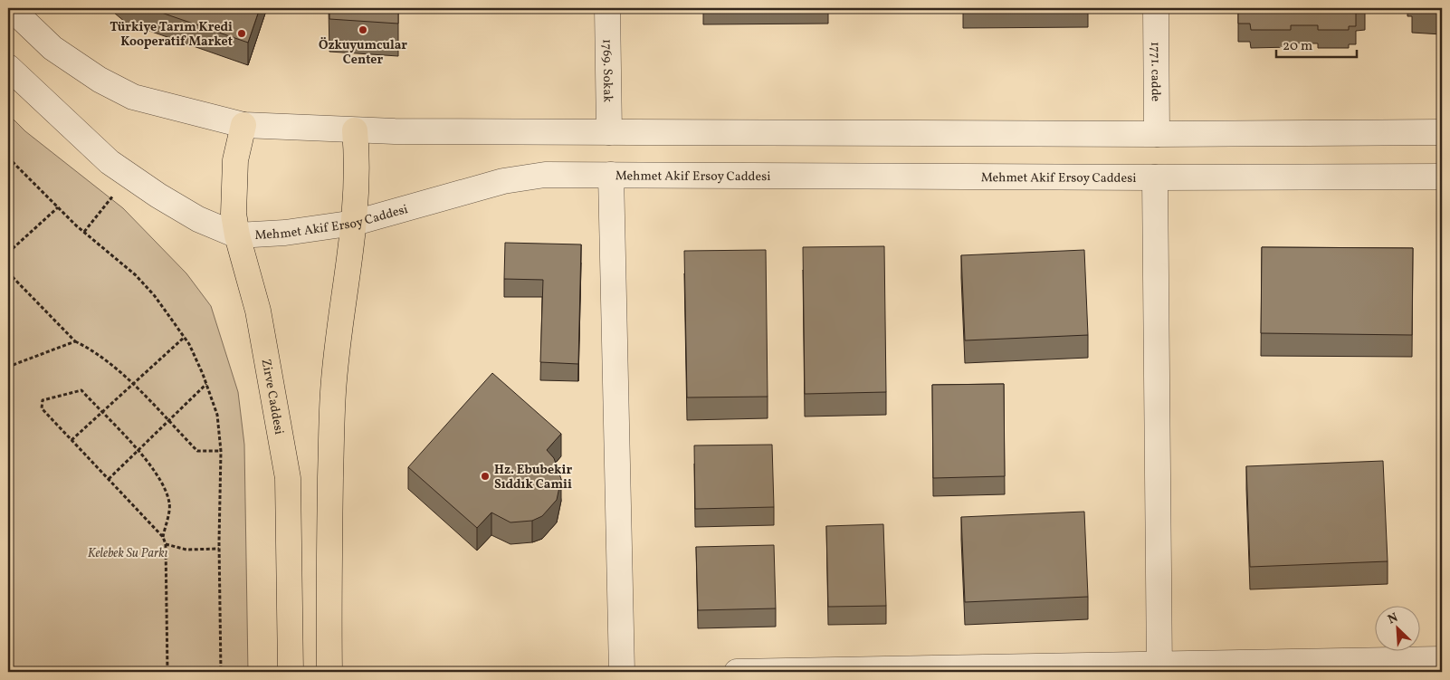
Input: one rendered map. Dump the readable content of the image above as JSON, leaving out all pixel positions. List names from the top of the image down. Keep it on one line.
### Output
{"streets":{"main road":["Zirve Caddesi"],"street":["1769. Sokak","1771. cadde","Mehmet Akif Ersoy Caddesi"]},"crossings":[["Mehmet Akif Ersoy Caddesi","Zirve Caddesi"]],"parks":["Kelebek Su Parkı"],"places":["Özkuyumcular Center","Türkiye Tarım Kredi Kooperatif Market","Hz. Ebubekir Sıddık Camii"],"scale_bar":"20 m","north":"top left"}
